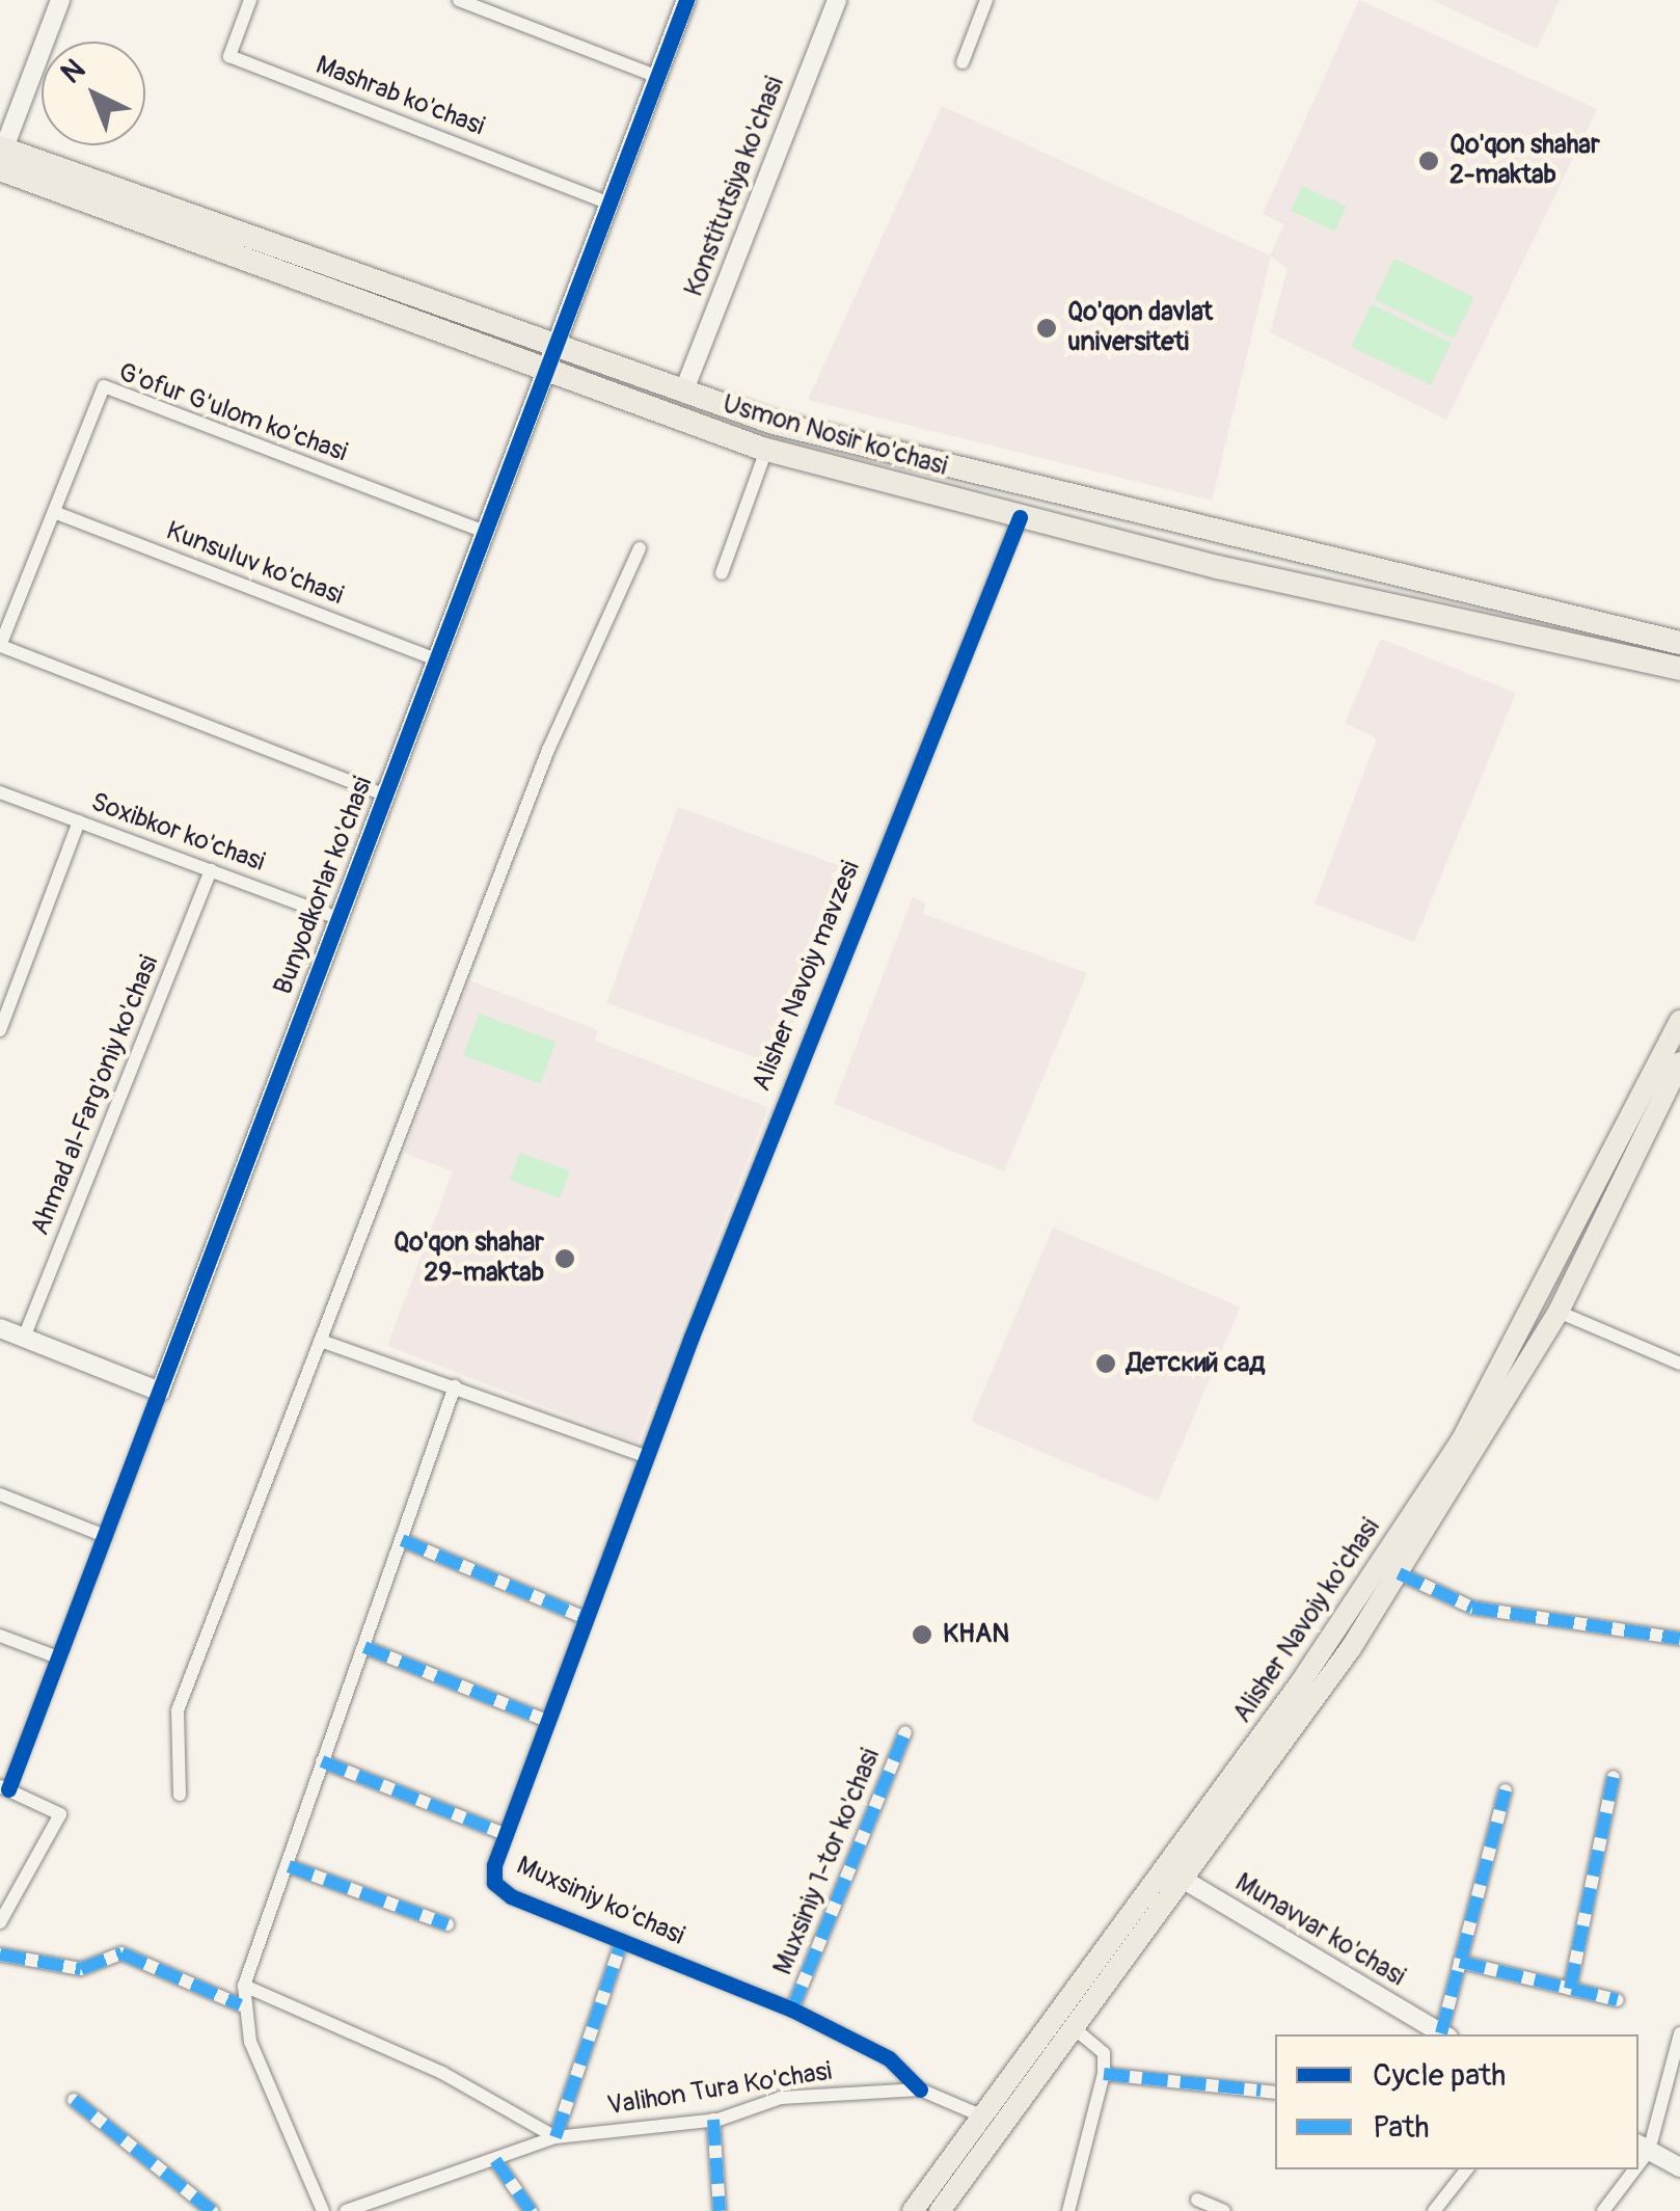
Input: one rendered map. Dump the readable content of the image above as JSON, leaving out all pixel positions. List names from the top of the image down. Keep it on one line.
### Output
{"streets":{"highway":["Usmon Nosir ko'chasi"],"main road":["Alisher Navoiy ko'chasi"],"street":["Mashrab ko'chasi","Konstitutsiya ko'chasi","G'ofur G'ulom ko'chasi","Kunsuluv ko'chasi","Soxibkor ko'chasi","Bunyodkorlar ko'chasi","Alisher Navoiy mavzesi","Ahmad al-Farg'oniy ko'chasi","Muxsiniy 1-tor ko'chasi","Muxsiniy ko'chasi","Munavvar ko'chasi","Valihon Tura Ko'chasi"]},"crossings":[["Mashrab ko'chasi","Bunyodkorlar ko'chasi"],["Konstitutsiya ko'chasi","Usmon Nosir ko'chasi"],["G'ofur G'ulom ko'chasi","Kunsuluv ko'chasi"],["G'ofur G'ulom ko'chasi","Bunyodkorlar ko'chasi"],["Usmon Nosir ko'chasi","Bunyodkorlar ko'chasi"],["Usmon Nosir ko'chasi","Alisher Navoiy mavzesi"],["Kunsuluv ko'chasi","Bunyodkorlar ko'chasi"],["Soxibkor ko'chasi","Bunyodkorlar ko'chasi"],["Soxibkor ko'chasi","Ahmad al-Farg'oniy ko'chasi"],["Alisher Navoiy mavzesi","Muxsiniy ko'chasi"],["Alisher Navoiy ko'chasi","Munavvar ko'chasi"],["Alisher Navoiy ko'chasi","Valihon Tura Ko'chasi"],["Muxsiniy 1-tor ko'chasi","Muxsiniy ko'chasi"],["Muxsiniy ko'chasi","Valihon Tura Ko'chasi"]],"places":["Qo'qon shahar 2-maktab","Qo'qon davlat universiteti","Qo'qon shahar 29-maktab","Детский сад","KHAN"],"legend":["Cycle path","Path"],"north":"top left"}
